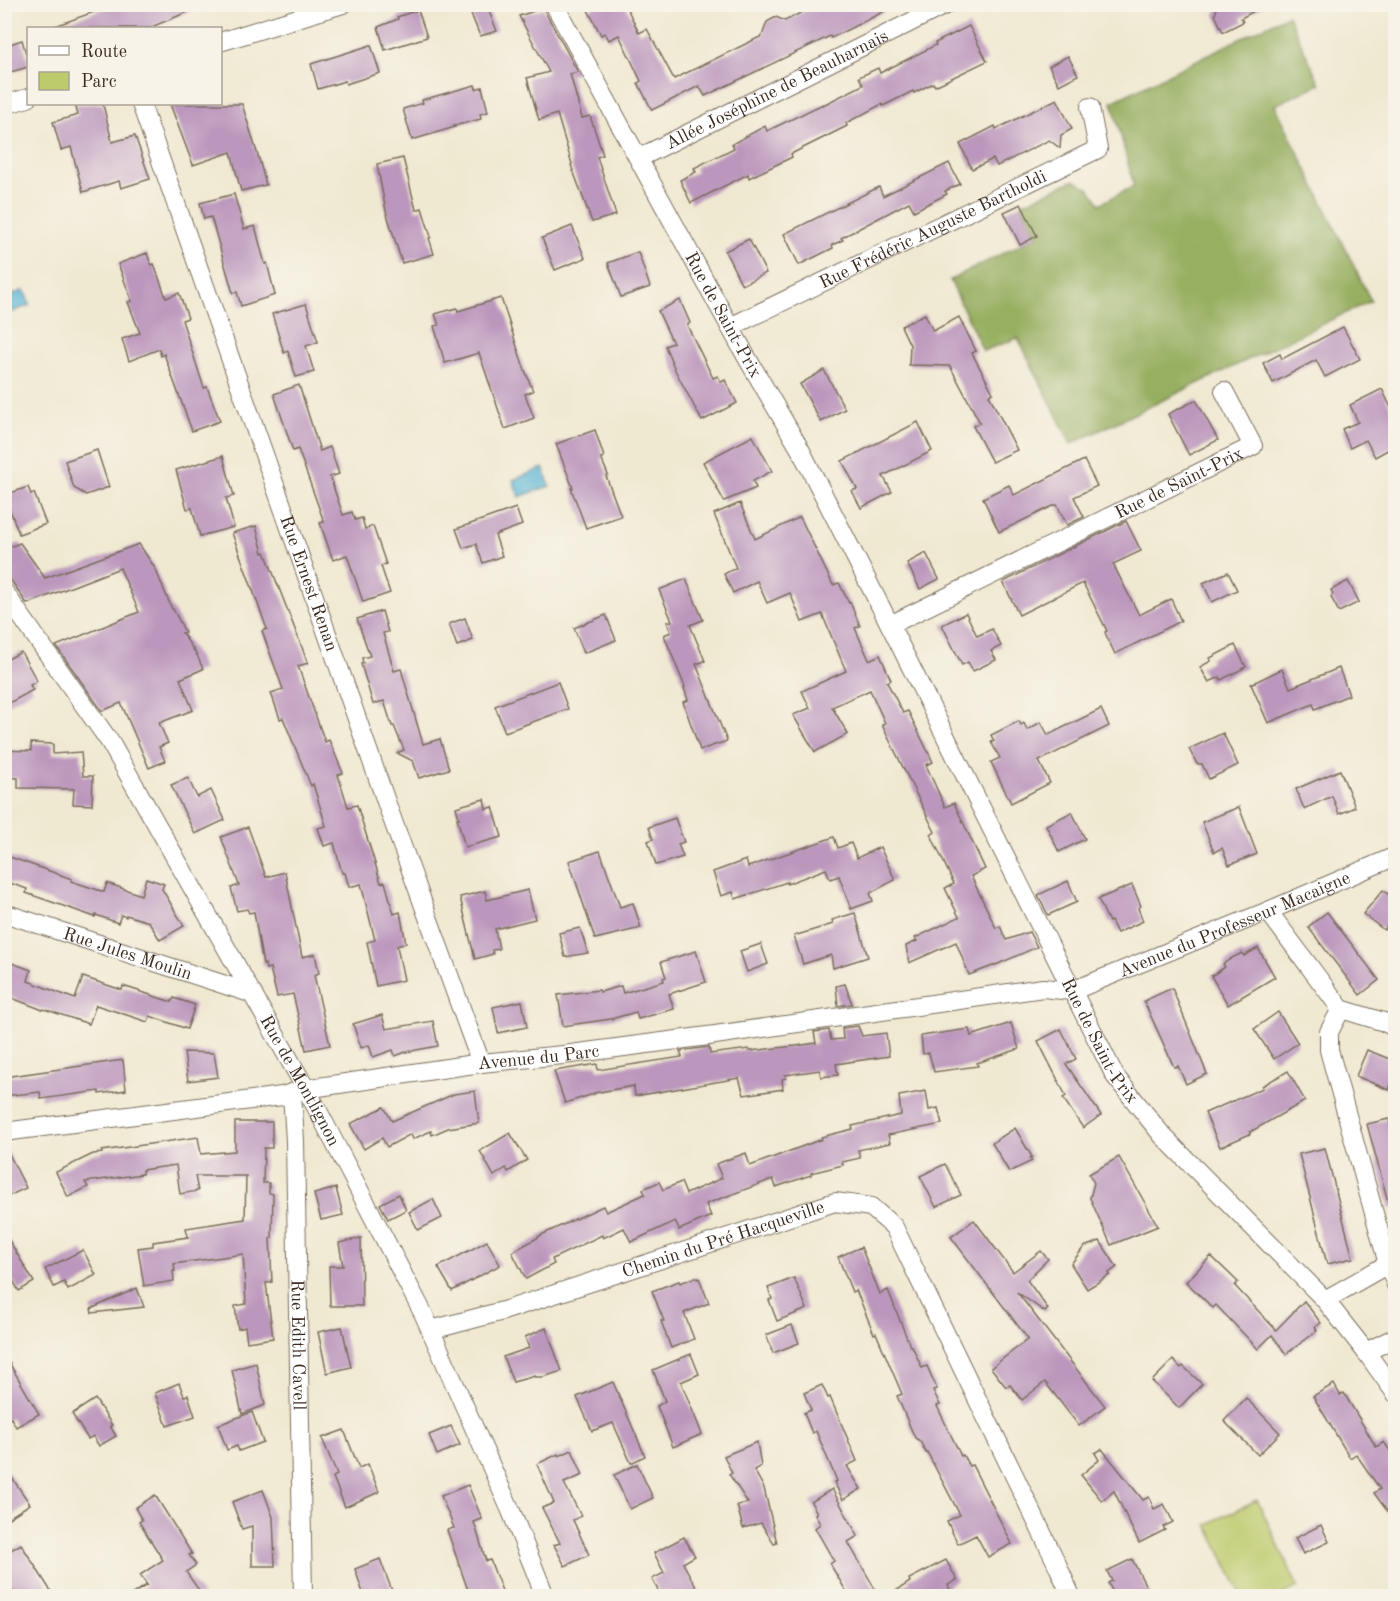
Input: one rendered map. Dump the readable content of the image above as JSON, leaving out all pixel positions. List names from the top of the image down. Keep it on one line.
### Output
{"streets":{"street":["Allée Joséphine de Beauharnais","Rue Frédéric Auguste Bartholdi","Rue de Saint-Prix","Rue Ernest Renan","Avenue du Professeur Macaigne","Rue Jules Moulin","Avenue du Parc","Rue de Montlignon","Chemin du Pré Hacqueville","Rue Edith Cavell"]},"crossings":[["Allée Joséphine de Beauharnais","Rue de Saint-Prix"],["Rue Frédéric Auguste Bartholdi","Rue de Saint-Prix"],["Rue de Saint-Prix","Avenue du Professeur Macaigne"],["Rue de Saint-Prix","Avenue du Parc"],["Rue Ernest Renan","Avenue du Parc"],["Avenue du Professeur Macaigne","Avenue du Parc"],["Rue Jules Moulin","Rue de Montlignon"],["Avenue du Parc","Rue de Montlignon"],["Avenue du Parc","Rue Edith Cavell"],["Rue de Montlignon","Chemin du Pré Hacqueville"],["Rue de Montlignon","Rue Edith Cavell"]],"legend":["Route","Parc"]}
